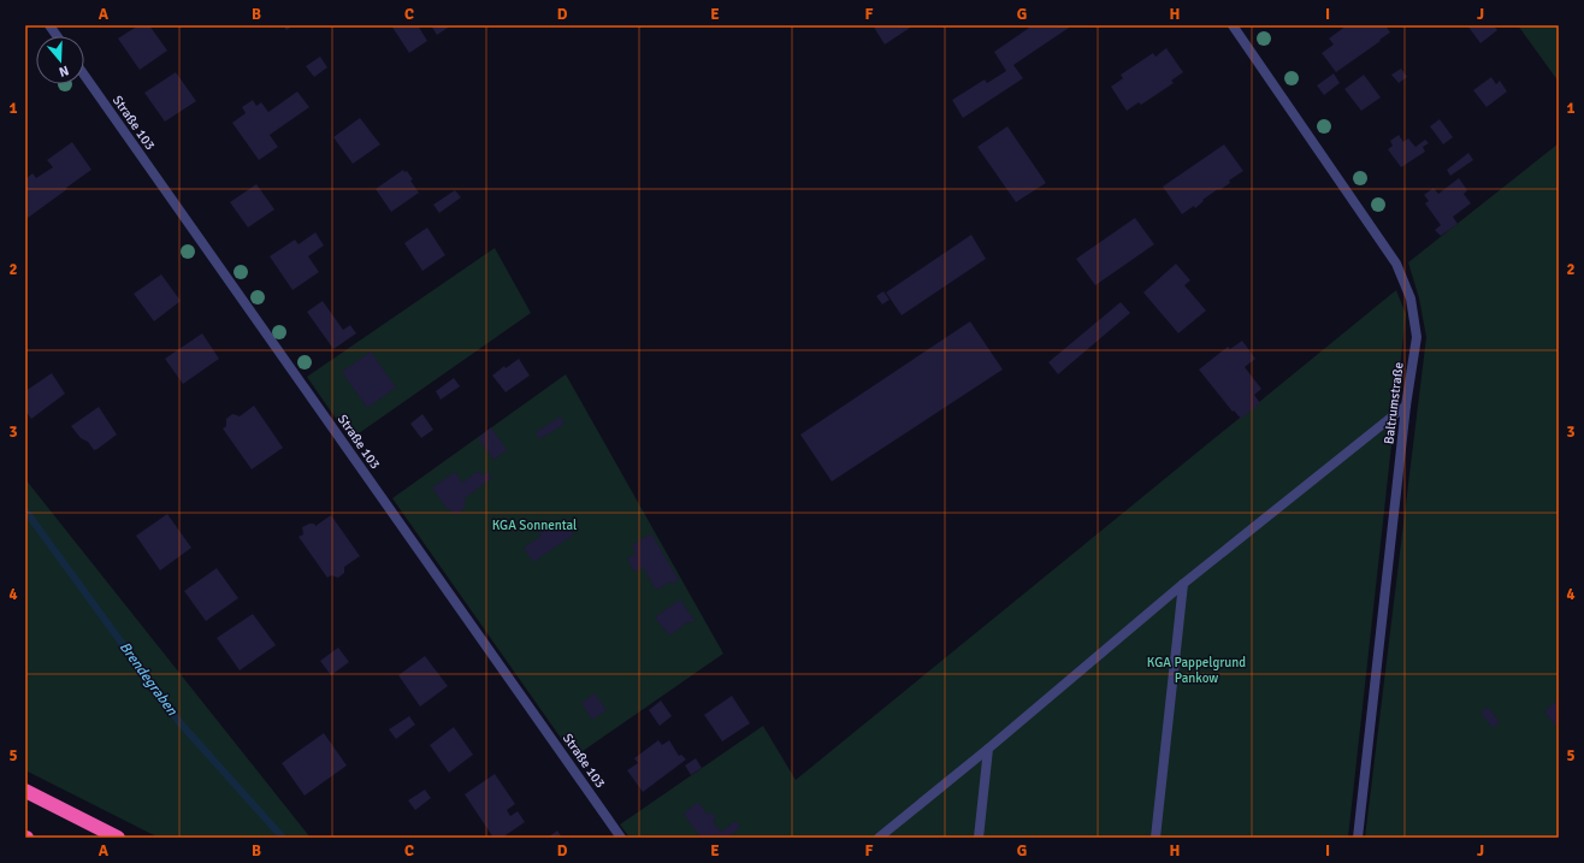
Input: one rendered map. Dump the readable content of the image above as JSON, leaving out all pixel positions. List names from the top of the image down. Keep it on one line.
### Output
{"streets":{"street":["Straße 103","Baltrumstraße"]},"water":["Brendegraben"],"parks":["KGA Sonnental","KGA Pappelgrund Pankow"],"north":"bottom","grid":{"columns":["A","B","C","D","E","F","G","H","I","J"],"rows":["1","2","3","4","5"]}}
